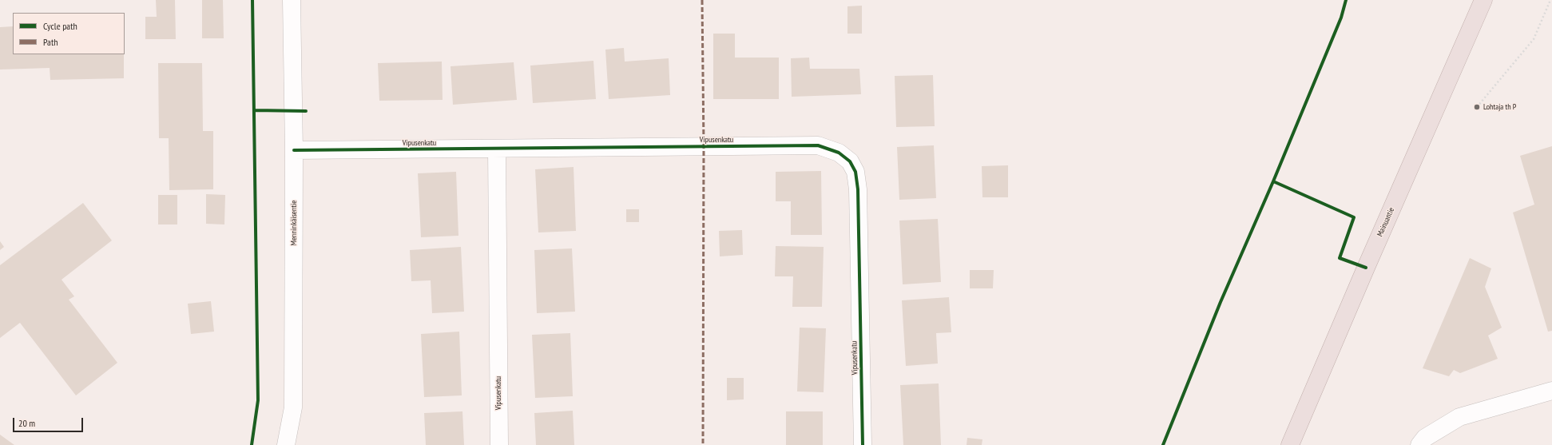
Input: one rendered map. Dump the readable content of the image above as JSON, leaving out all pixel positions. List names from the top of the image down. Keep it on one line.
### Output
{"streets":{"highway":["Mainuantie"],"street":["Vipusenkatu","Menninkäisentie"]},"crossings":[["Vipusenkatu","Menninkäisentie"]],"places":["Lohtaja th P"],"legend":["Cycle path","Path"],"scale_bar":"20 m"}
